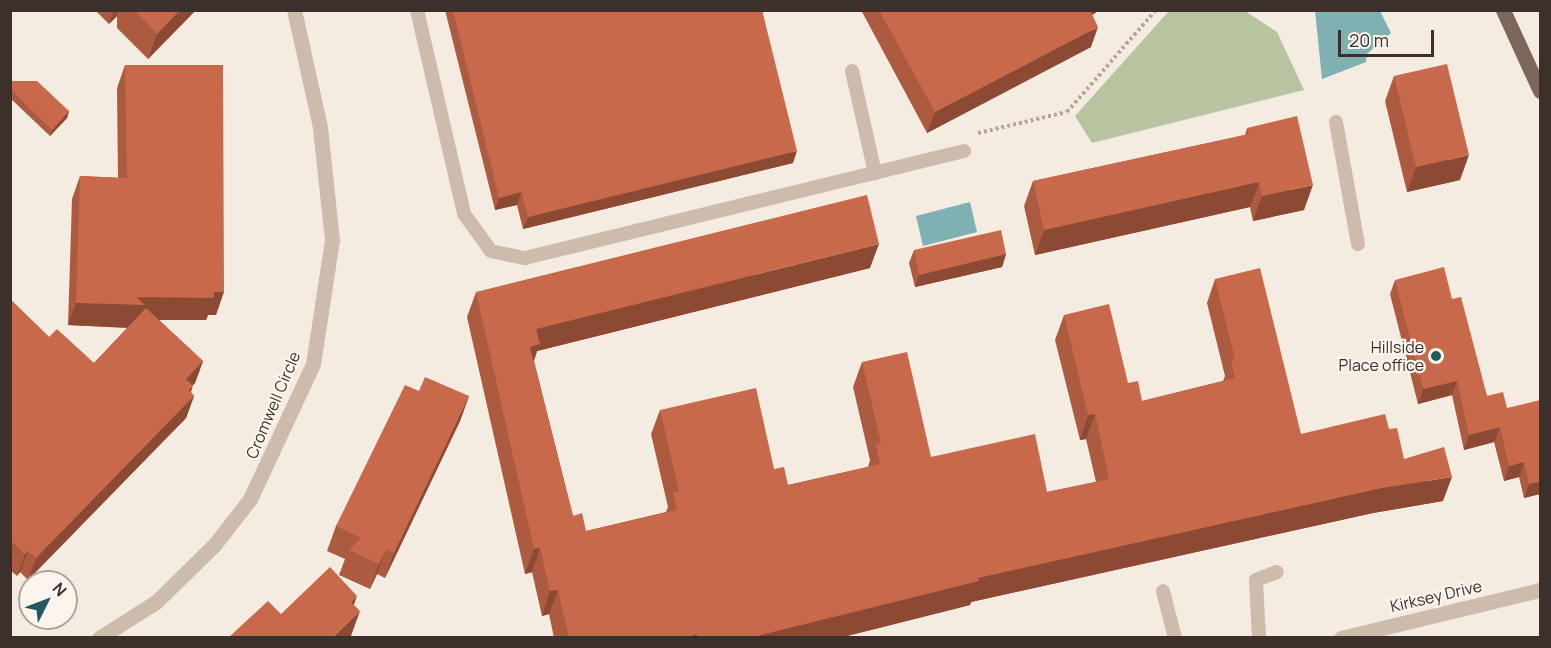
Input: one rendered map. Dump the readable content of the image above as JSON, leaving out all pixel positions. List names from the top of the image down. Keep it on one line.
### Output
{"streets":{"street":["Cromwell Circle","Kirksey Drive"]},"places":["Hillside Place office"],"scale_bar":"20 m","north":"top right"}
